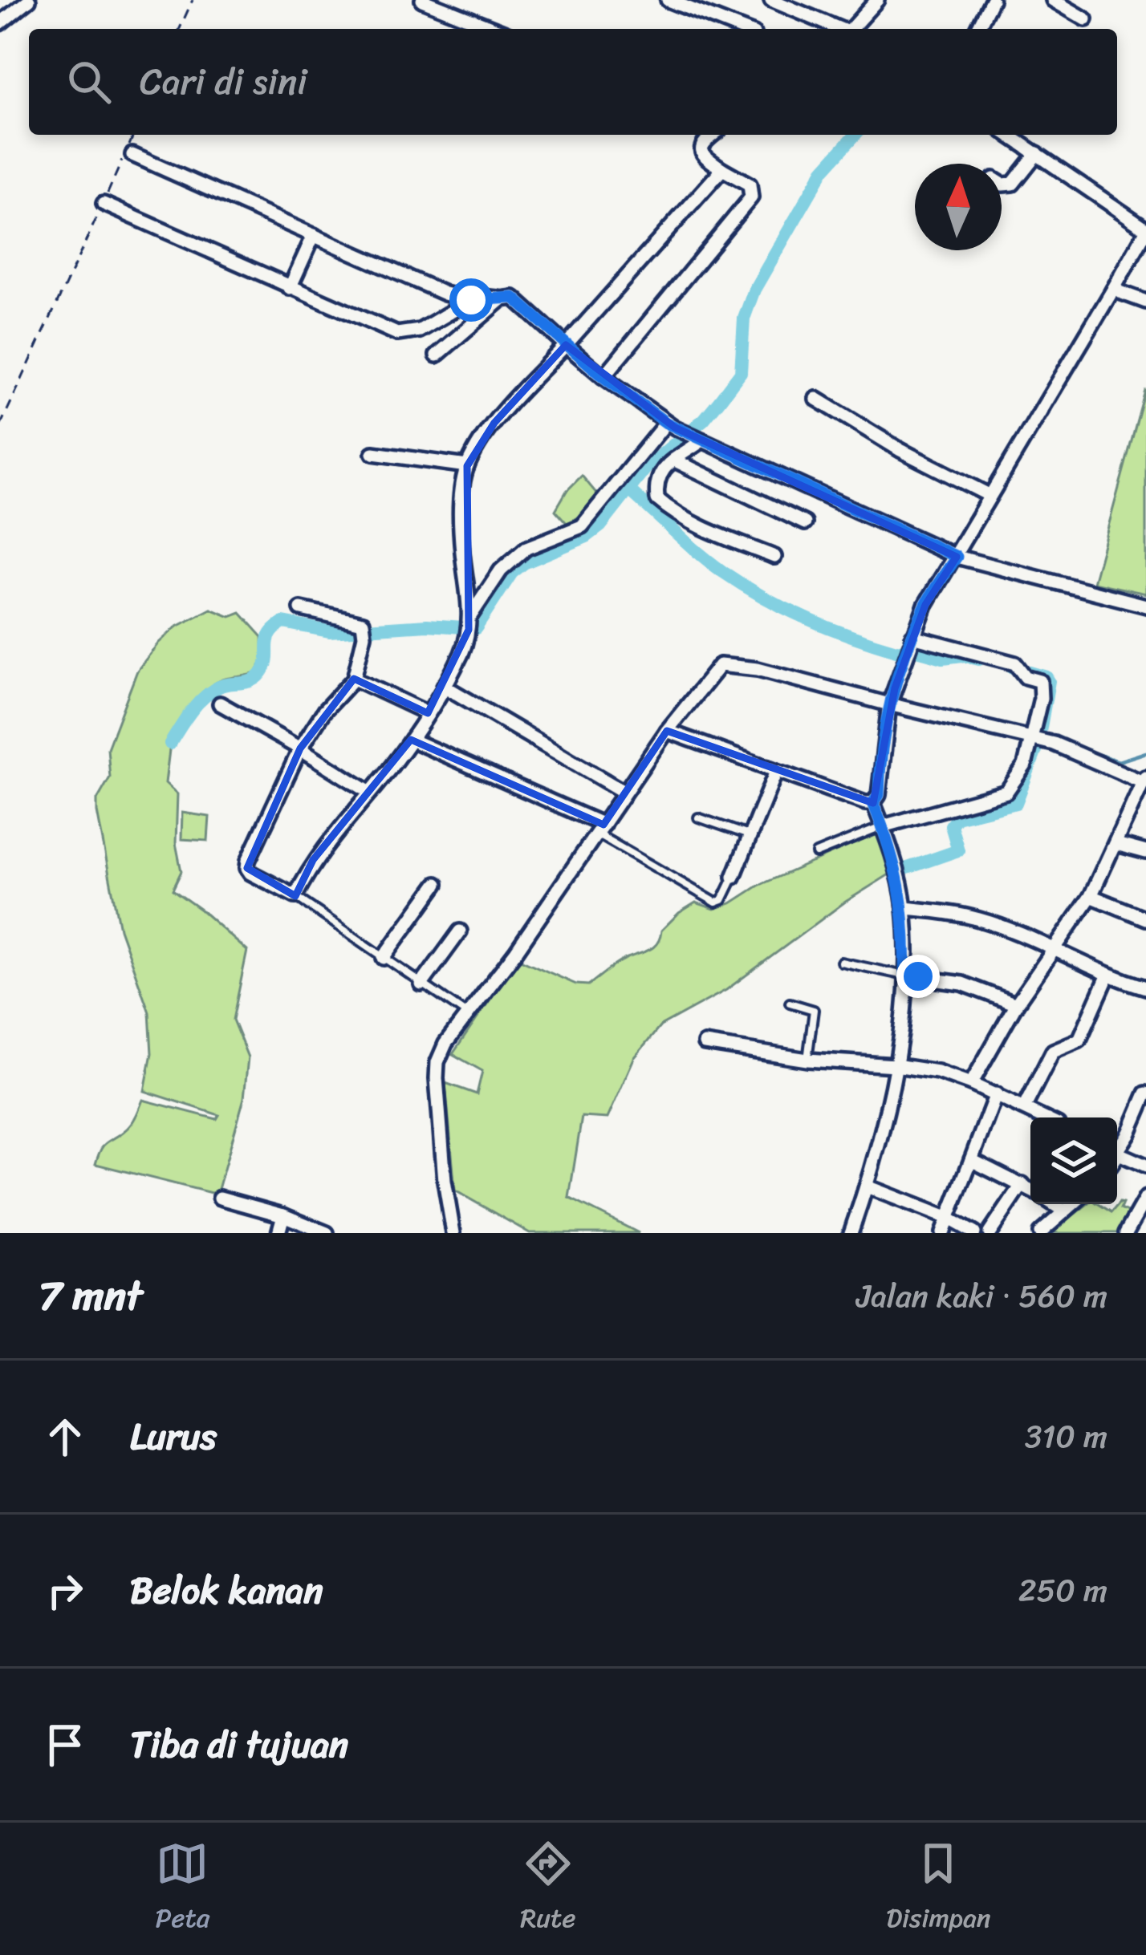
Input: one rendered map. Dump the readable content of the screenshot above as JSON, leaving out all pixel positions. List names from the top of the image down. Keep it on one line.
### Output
{"north":"top","page":{"search":"Cari di sini","heading":["7 mnt","Jalan kaki · 560 m"],"list":[["Lurus","310 m"],["Belok kanan","250 m"],"Tiba di tujuan"],"nav":["Peta","Rute","Disimpan"]}}
